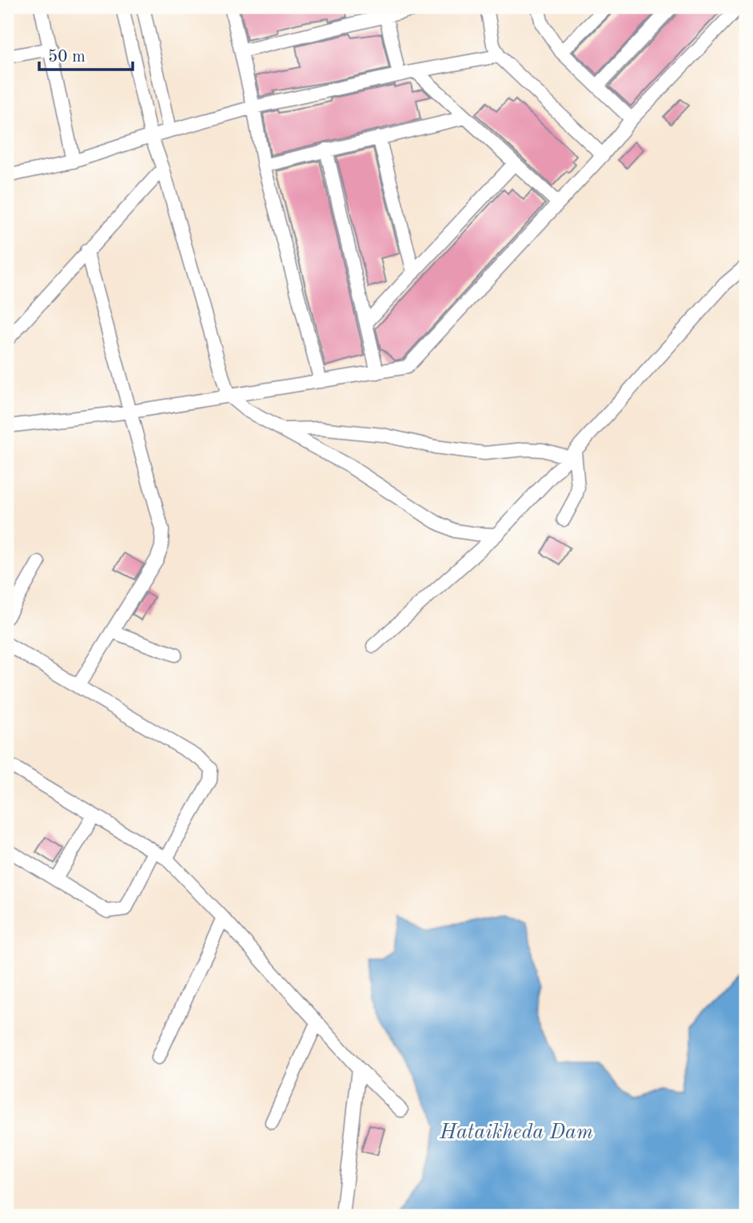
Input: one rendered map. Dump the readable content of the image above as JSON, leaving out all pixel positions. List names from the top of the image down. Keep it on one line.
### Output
{"water":["Hataikheda Dam"],"scale_bar":"50 m"}
